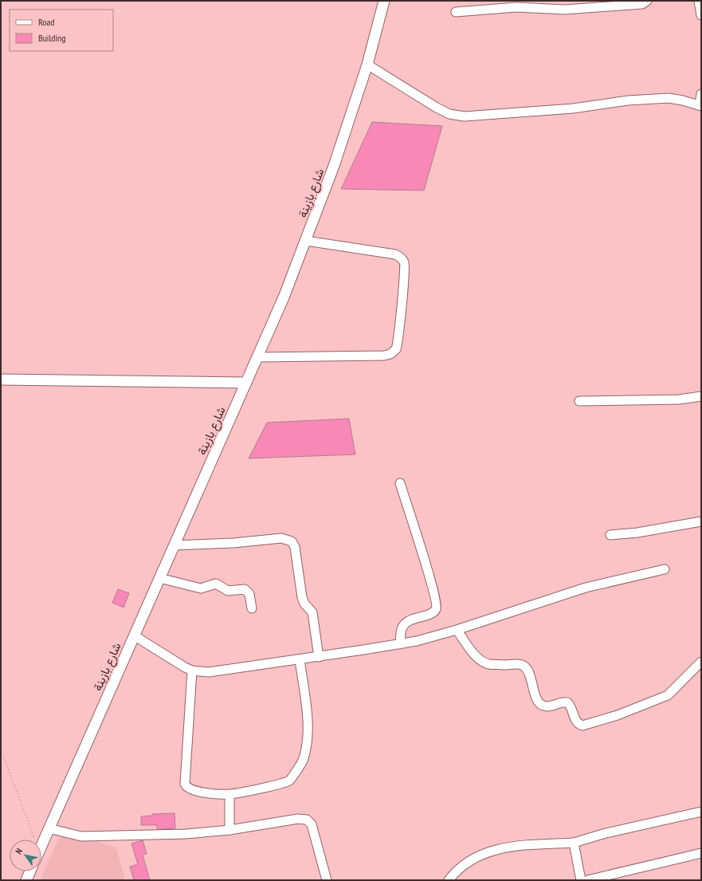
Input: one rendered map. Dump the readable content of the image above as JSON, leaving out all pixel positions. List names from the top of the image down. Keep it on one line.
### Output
{"streets":{"street":["شارع بازينة"]},"legend":["Road","Building"],"north":"top left"}
